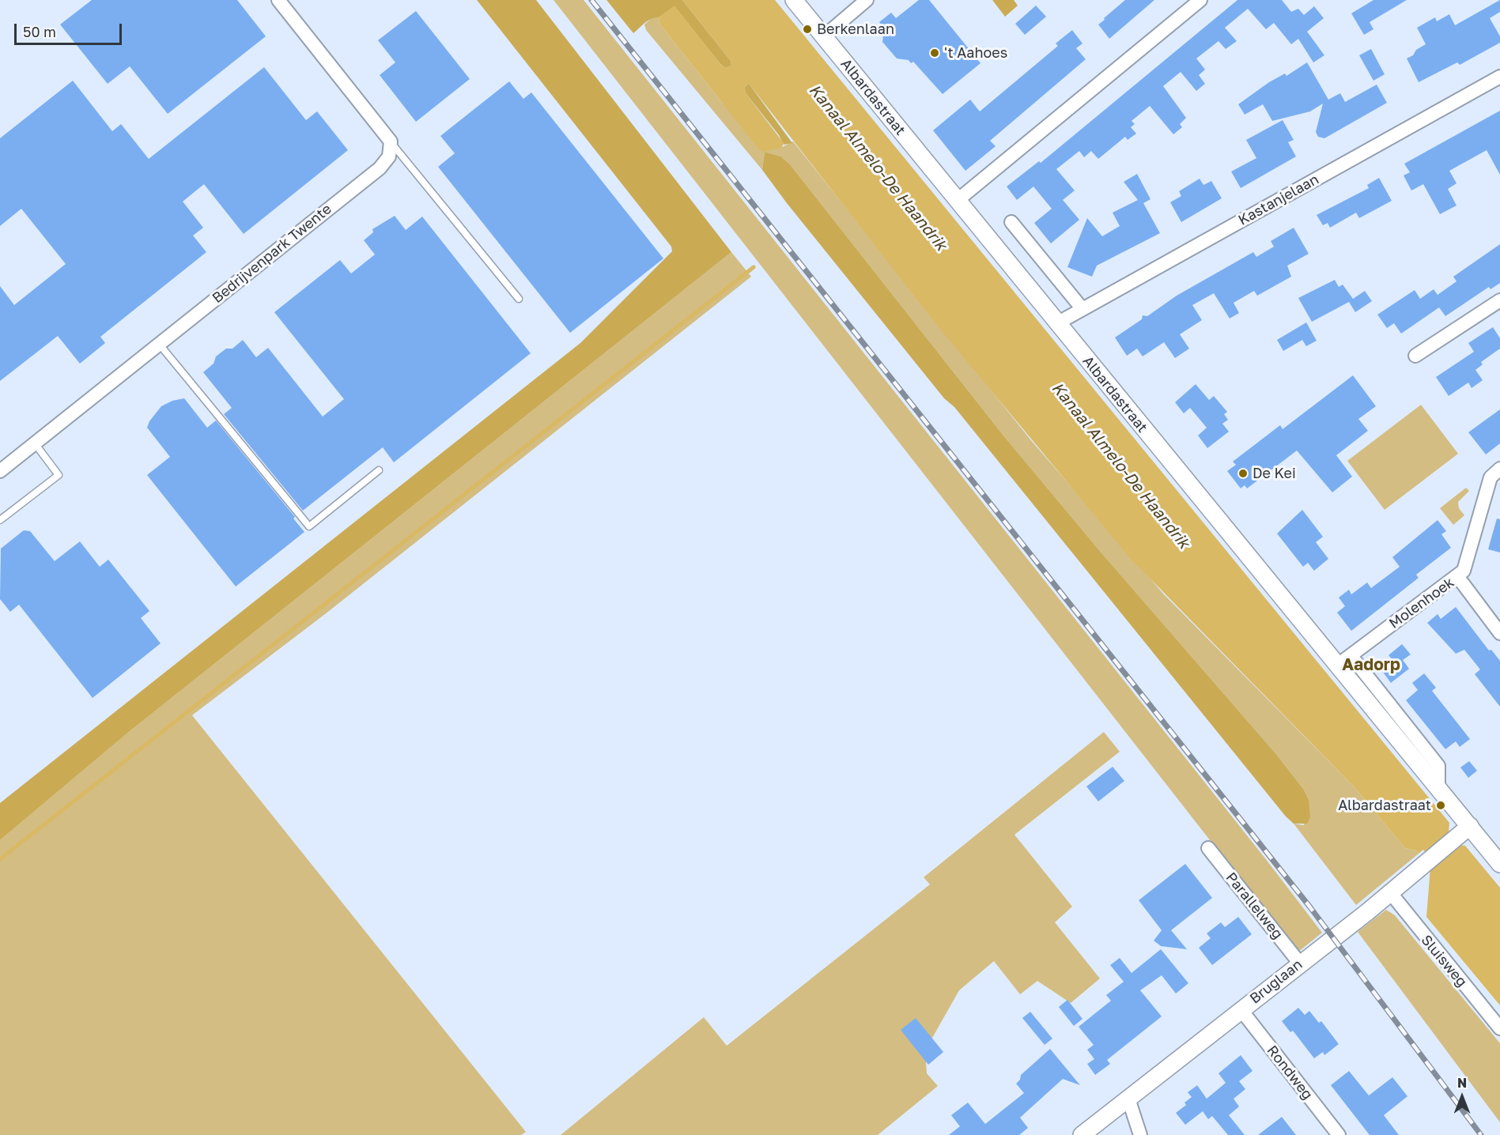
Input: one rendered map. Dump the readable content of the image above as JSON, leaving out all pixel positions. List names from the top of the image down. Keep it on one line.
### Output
{"streets":{"street":["Albardastraat","Kastanjelaan","Bedrijvenpark Twente","Molenhoek","Parallelweg","Sluisweg","Bruglaan","Rondweg"]},"crossings":[["Albardastraat","Kastanjelaan"],["Albardastraat","Molenhoek"],["Albardastraat","Bruglaan"],["Parallelweg","Bruglaan"],["Sluisweg","Bruglaan"],["Bruglaan","Rondweg"]],"districts":["Aadorp"],"water":["Kanaal Almelo-De Haandrik"],"places":["Berkenlaan","'t Aahoes","De Kei","Albardastraat"],"scale_bar":"50 m","north":"top"}
